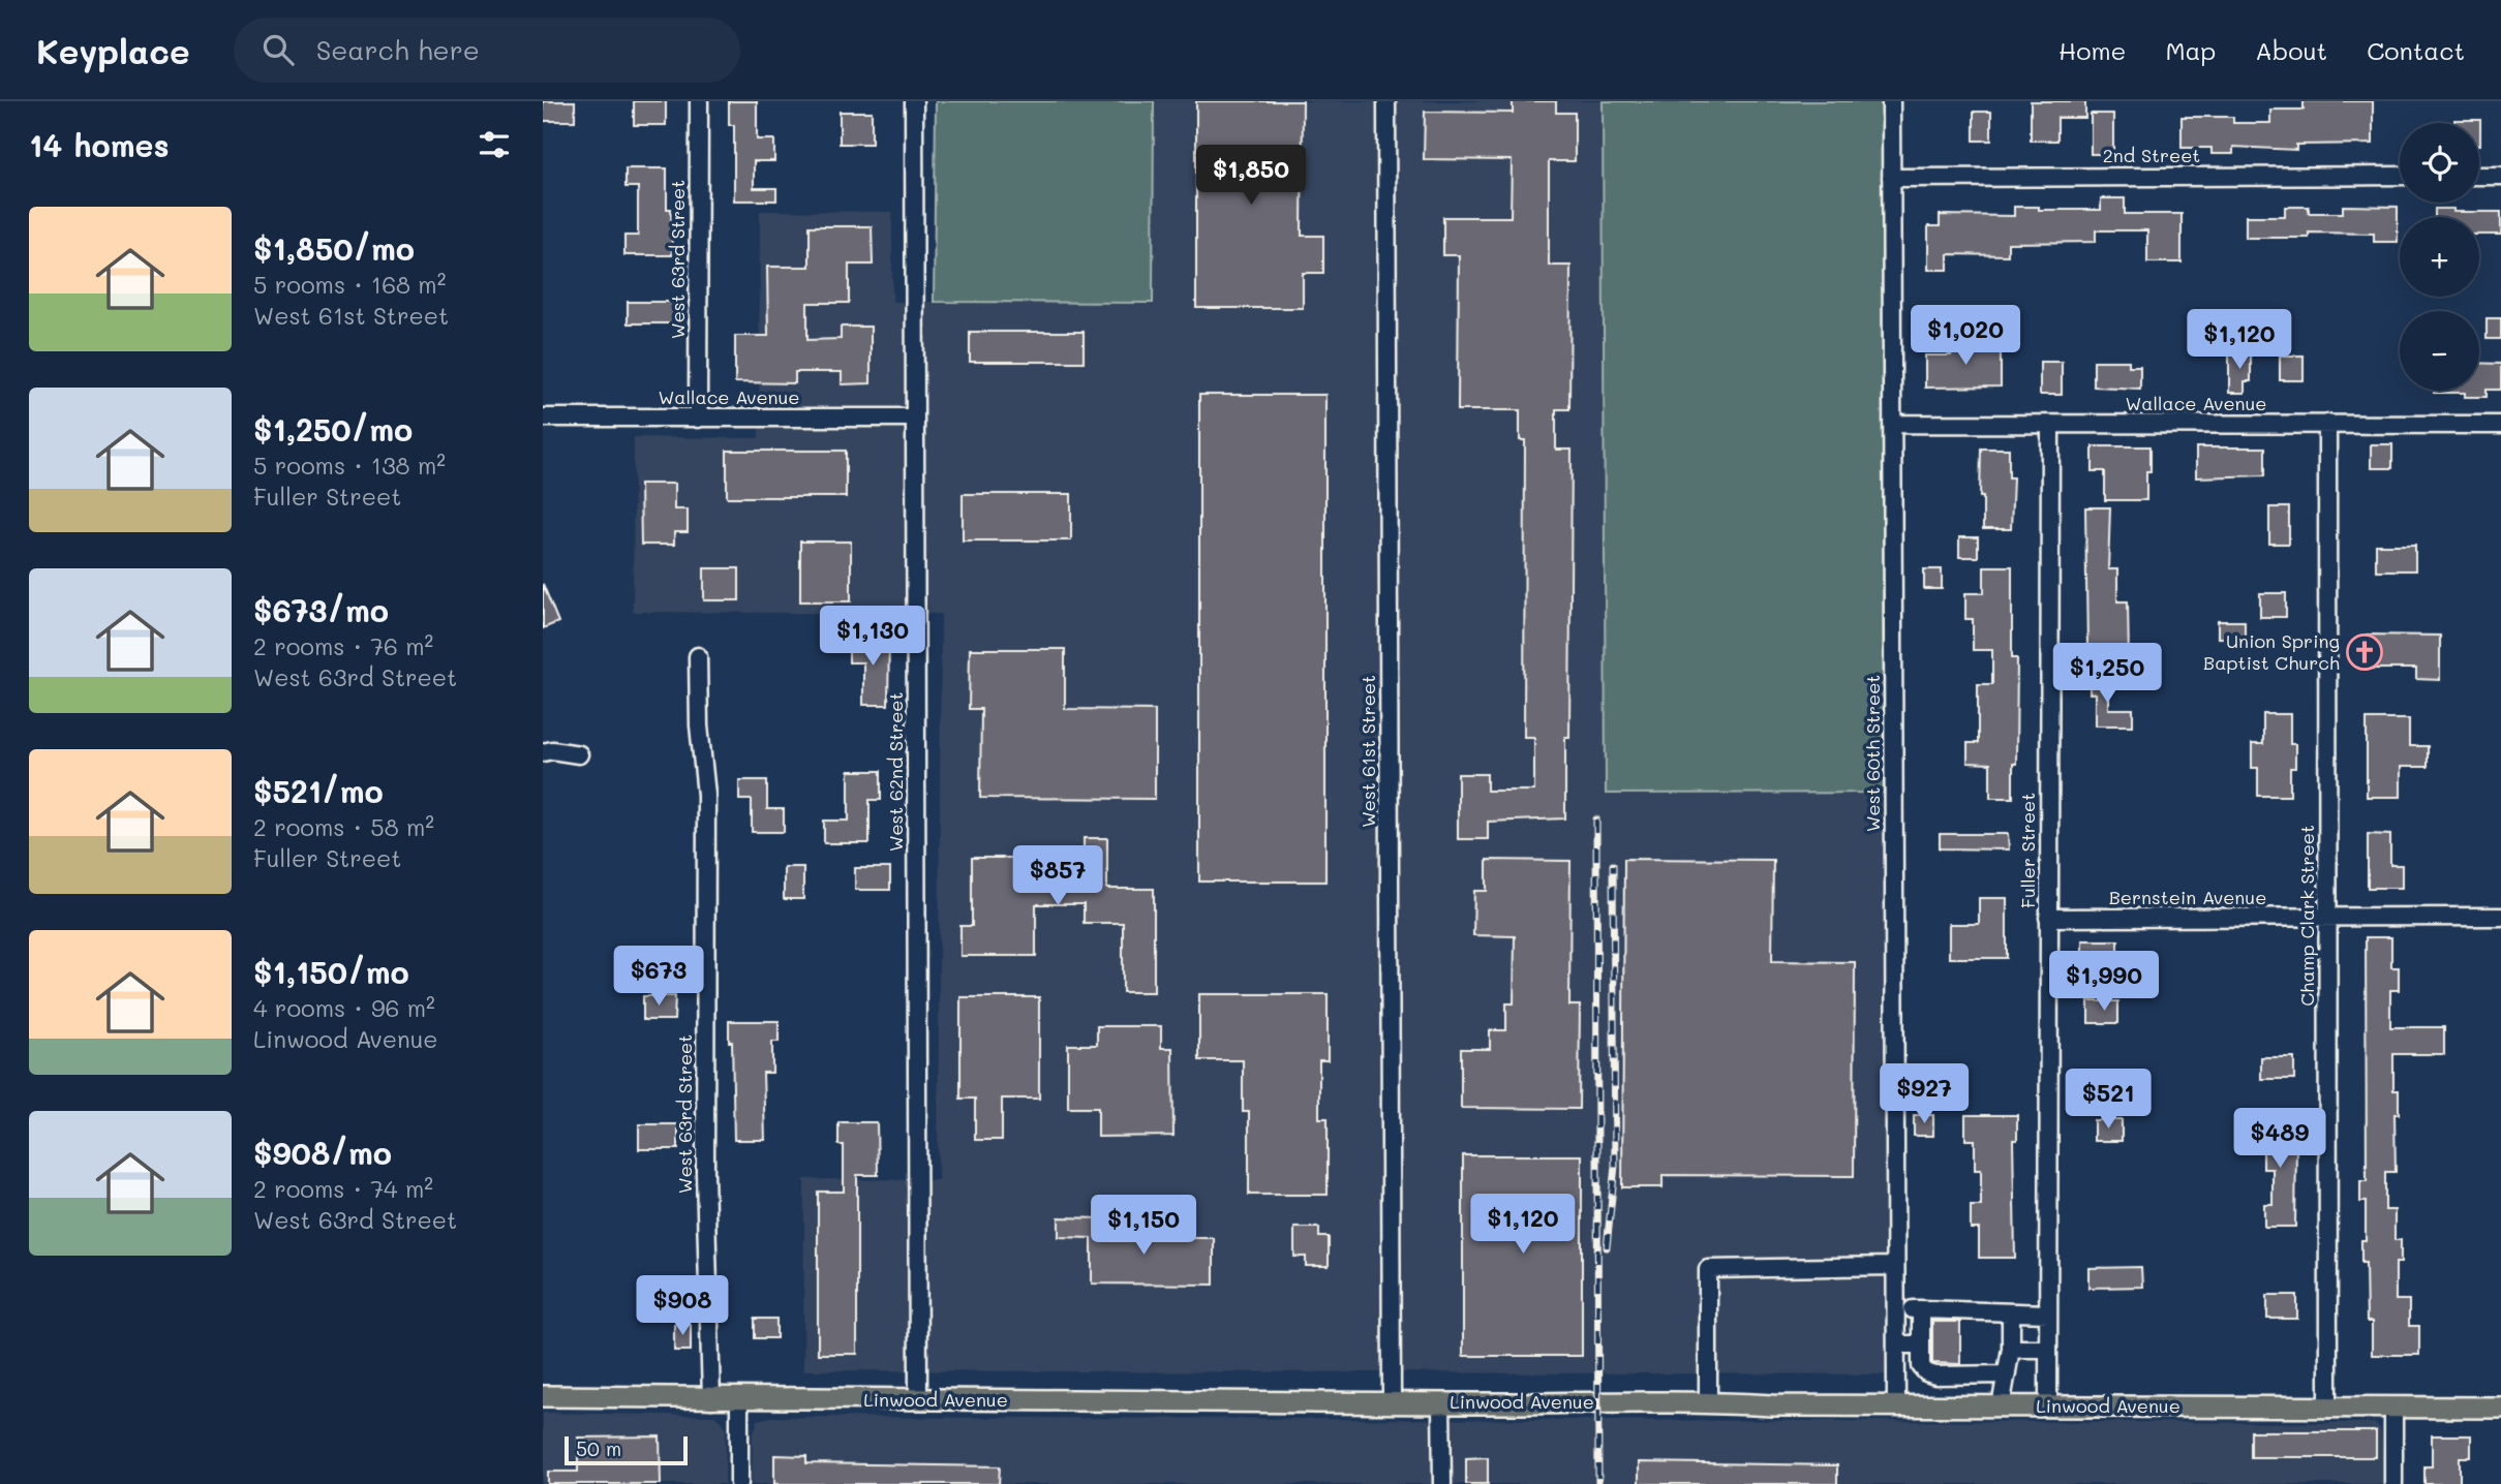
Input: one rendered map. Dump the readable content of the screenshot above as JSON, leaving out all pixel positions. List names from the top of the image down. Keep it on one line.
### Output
{"streets":{"main road":["Linwood Avenue"],"street":["2nd Street","West 63rd Street","Wallace Avenue","West 61st Street","West 60th Street","West 62nd Street","Fuller Street","Bernstein Avenue","Champ Clark Street"]},"crossings":[["2nd Street","West 60th Street"],["West 63rd Street","Wallace Avenue"],["West 63rd Street","Linwood Avenue"],["Wallace Avenue","West 60th Street"],["Wallace Avenue","West 62nd Street"],["Wallace Avenue","Fuller Street"],["Wallace Avenue","Champ Clark Street"],["West 61st Street","Linwood Avenue"],["West 60th Street","Linwood Avenue"],["West 62nd Street","Linwood Avenue"],["Fuller Street","Bernstein Avenue"],["Fuller Street","Linwood Avenue"],["Bernstein Avenue","Champ Clark Street"],["Champ Clark Street","Linwood Avenue"]],"places":{"church":["Union Spring Baptist Church"]},"scale_bar":"50 m","page":{"header":"Keyplace","search":"Search here","nav":["Home","Map","About","Contact"],"heading":"14 homes","map_buttons":["+","−"],"price":["$1,850","$1,020","$1,120","$1,130","$1,250","$857","$673","$1,990","$927","$521","$489","$1,120","$1,150","$908"],"list":[{"name":"$1,850/mo","note":"5 rooms · 168 m² · West 61st Street"},{"name":"$1,250/mo","note":"5 rooms · 138 m² · Fuller Street"},{"name":"$673/mo","note":"2 rooms · 76 m² · West 63rd Street"},{"name":"$521/mo","note":"2 rooms · 58 m² · Fuller Street"},{"name":"$1,150/mo","note":"4 rooms · 96 m² · Linwood Avenue"},{"name":"$908/mo","note":"2 rooms · 74 m² · West 63rd Street"}],"scale":"50 m"}}
